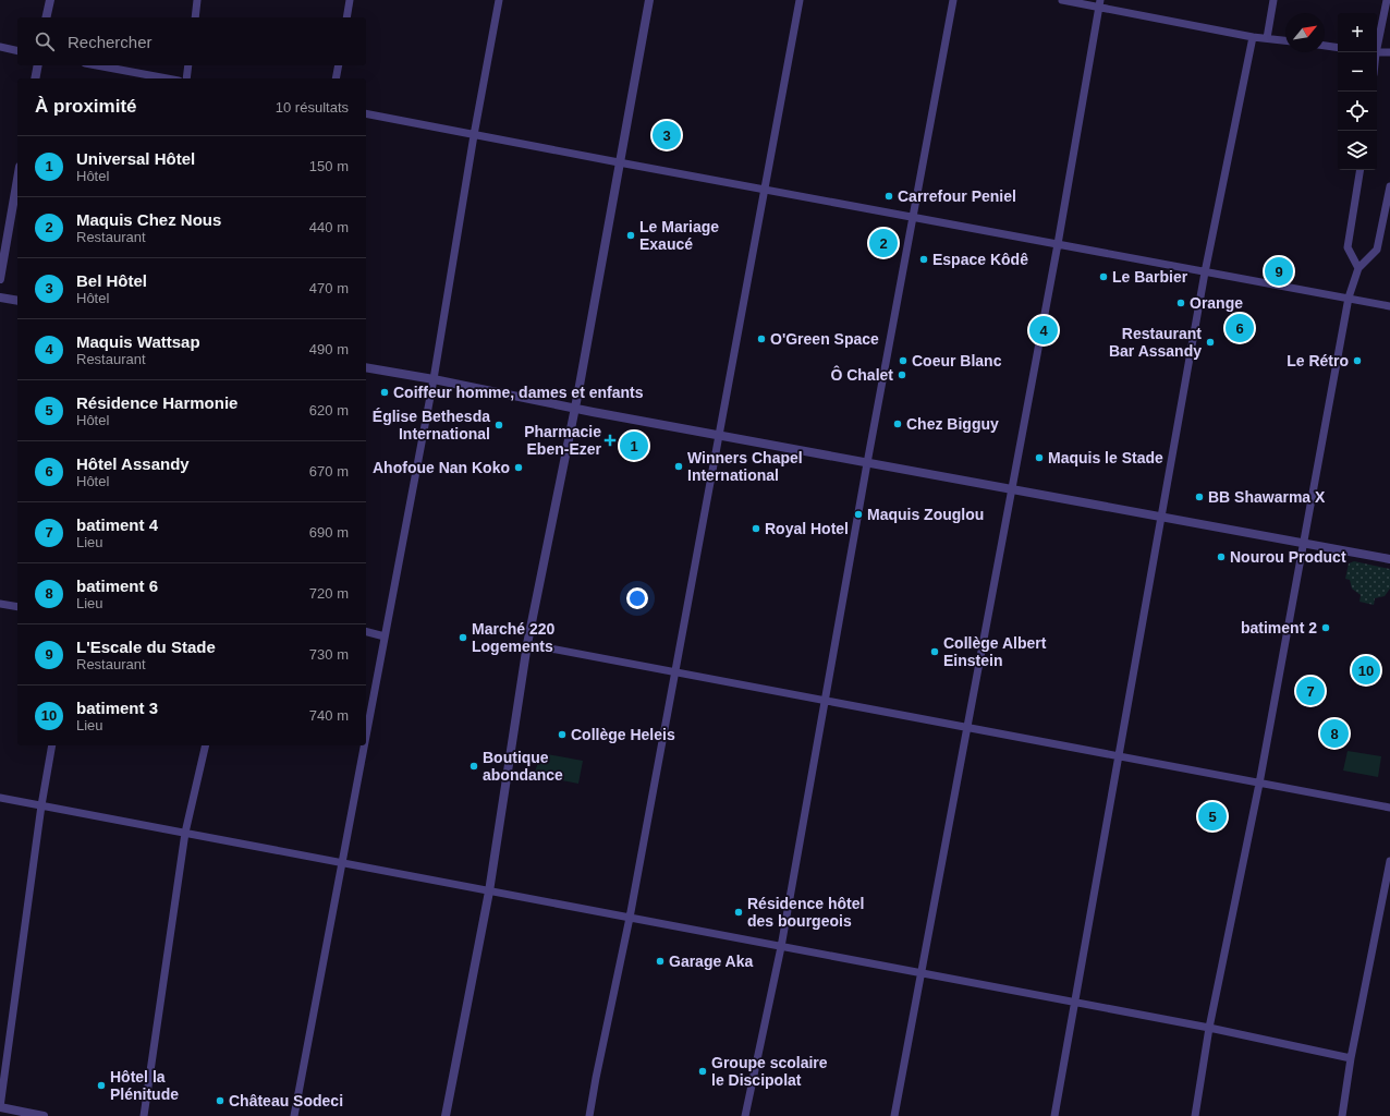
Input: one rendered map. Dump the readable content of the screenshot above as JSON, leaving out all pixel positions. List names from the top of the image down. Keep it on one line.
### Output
{"places":{"other":["Carrefour Peniel","Le Mariage Exaucé","Espace Kôdê","Le Barbier","Orange","O'Green Space","Restaurant Bar Assandy","Coeur Blanc","Le Rétro","Ô Chalet","Coiffeur homme, dames et enfants","Chez Bigguy","Église Bethesda International","Maquis le Stade","Winners Chapel International","Ahofoue Nan Koko","BB Shawarma X","Maquis Zouglou","Royal Hotel","Nourou Product","batiment 2","Marché 220 Logements","Collège Albert Einstein","Collège Heleis","Boutique abondance","Résidence hôtel des bourgeois","Garage Aka","Groupe scolaire le Discipolat","Hôtel la Plénitude","Château Sodeci"],"health":["Pharmacie Eben-Ezer"]},"north":"top right","page":{"map_buttons":["+","−"],"search":"Rechercher","heading":["À proximité","10 résultats"],"pins":["3","2","9","6","4","1","10","7","8","5"],"list":[{"mark":"1","name":"Universal Hôtel","note":"Hôtel","value":"150 m"},{"mark":"2","name":"Maquis Chez Nous","note":"Restaurant","value":"440 m"},{"mark":"3","name":"Bel Hôtel","note":"Hôtel","value":"470 m"},{"mark":"4","name":"Maquis Wattsap","note":"Restaurant","value":"490 m"},{"mark":"5","name":"Résidence Harmonie","note":"Hôtel","value":"620 m"},{"mark":"6","name":"Hôtel Assandy","note":"Hôtel","value":"670 m"},{"mark":"7","name":"batiment 4","note":"Lieu","value":"690 m"},{"mark":"8","name":"batiment 6","note":"Lieu","value":"720 m"},{"mark":"9","name":"L'Escale du Stade","note":"Restaurant","value":"730 m"},{"mark":"10","name":"batiment 3","note":"Lieu","value":"740 m"}]}}
